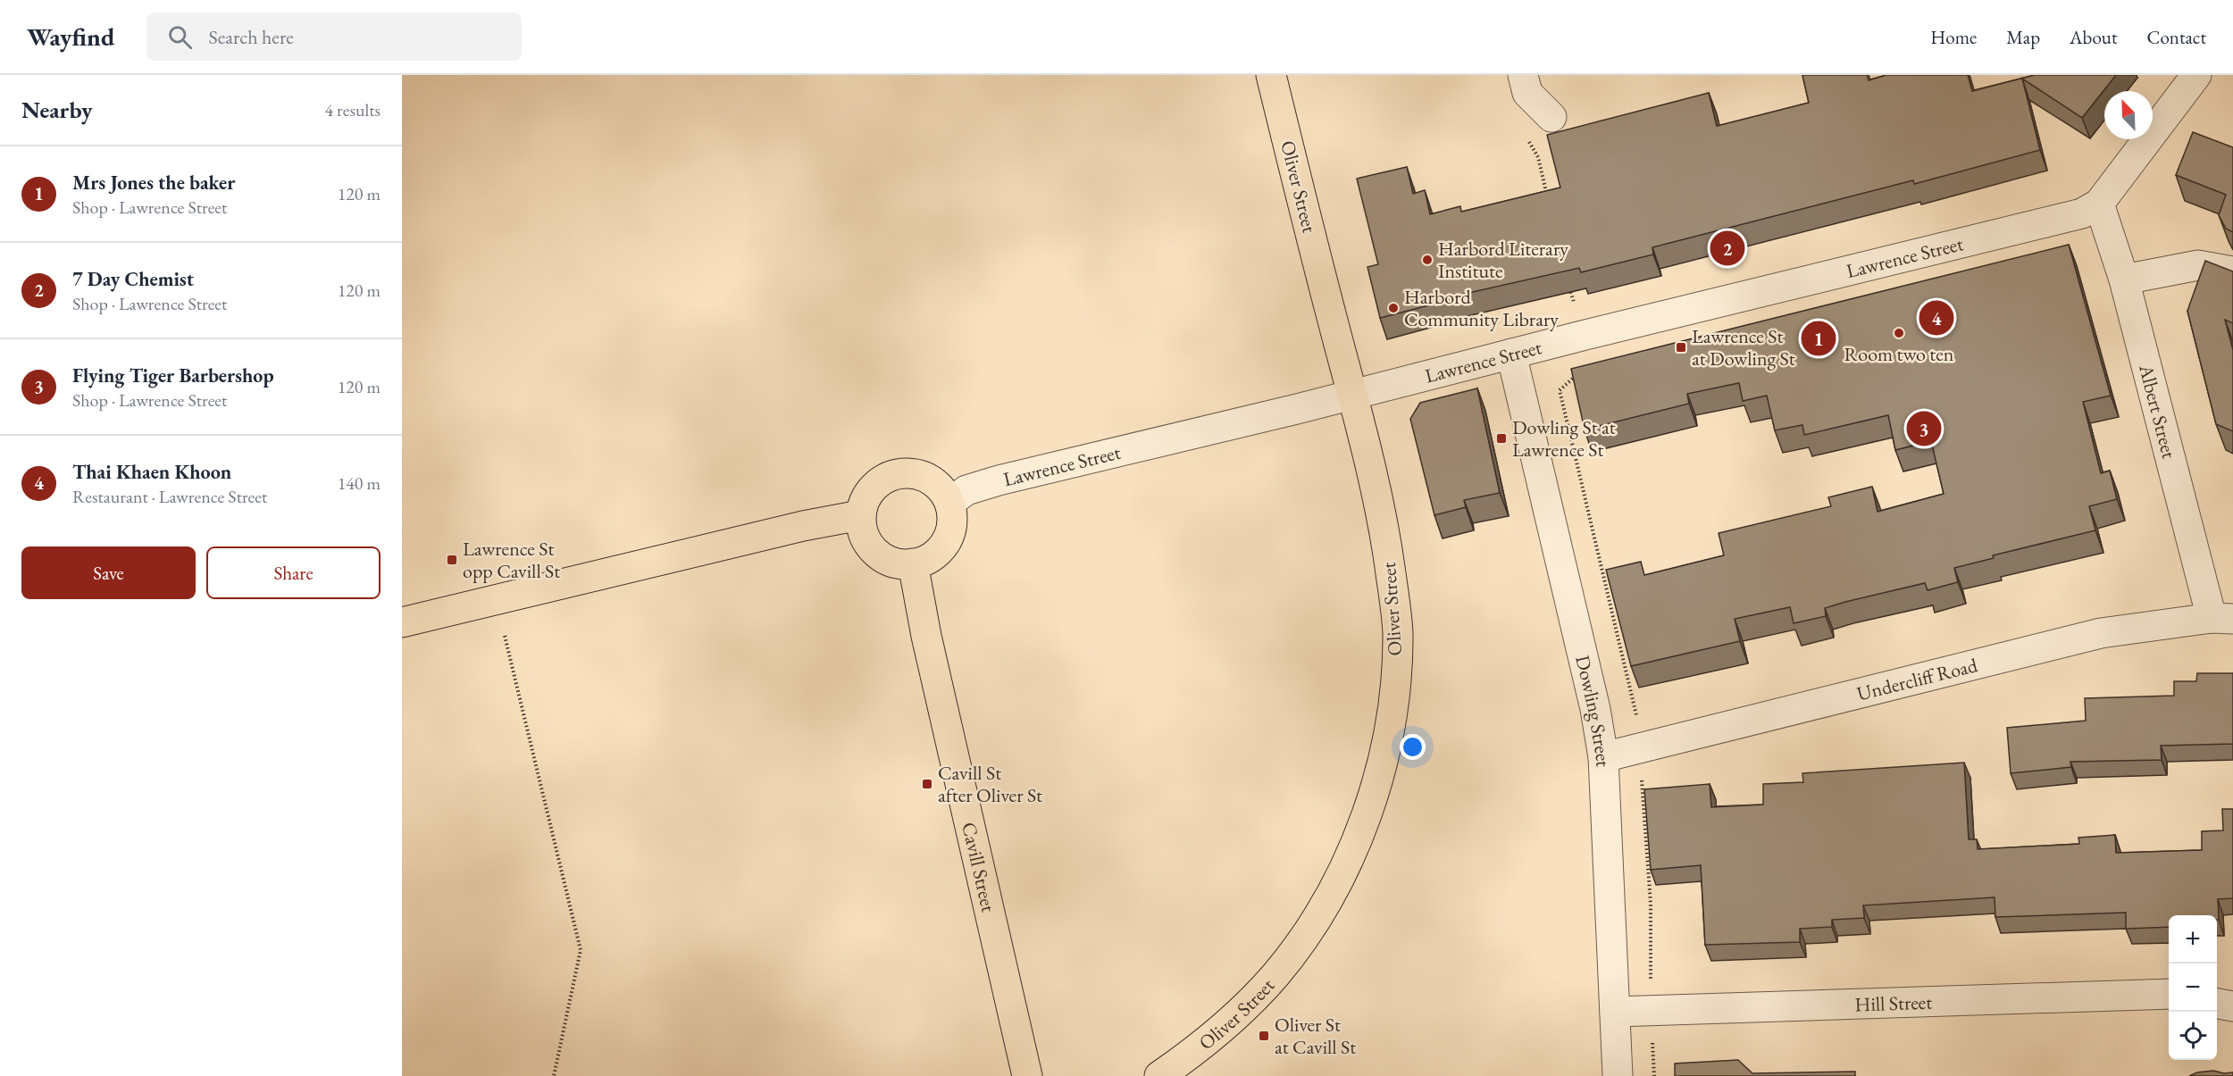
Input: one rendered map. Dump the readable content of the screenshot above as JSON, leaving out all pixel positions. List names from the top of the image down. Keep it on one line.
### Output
{"streets":{"main road":["Oliver Street","Cavill Street"],"street":["Lawrence Street","Albert Street","Undercliff Road","Dowling Street","Hill Street"]},"crossings":[["Oliver Street","Lawrence Street"],["Lawrence Street","Albert Street"],["Lawrence Street","Dowling Street"],["Lawrence Street","Cavill Street"],["Albert Street","Undercliff Road"],["Undercliff Road","Dowling Street"],["Dowling Street","Hill Street"]],"places":{"other":["Harbord Literary Institute","Harbord Community Library","Room two ten"],"transit":["Lawrence St at Dowling St","Dowling St at Lawrence St","Lawrence St opp Cavill St","Cavill St after Oliver St","Oliver St at Cavill St"]},"north":"top left","page":{"header":"Wayfind","search":"Search here","nav":["Home","Map","About","Contact"],"heading":["Nearby","4 results"],"list":[{"mark":"1","name":"Mrs Jones the baker","note":"Shop · Lawrence Street","value":"120 m"},{"mark":"2","name":"7 Day Chemist","note":"Shop · Lawrence Street","value":"120 m"},{"mark":"3","name":"Flying Tiger Barbershop","note":"Shop · Lawrence Street","value":"120 m"},{"mark":"4","name":"Thai Khaen Khoon","note":"Restaurant · Lawrence Street","value":"140 m"}],"pins":["2","4","1","3"],"buttons":["Save","Share"],"map_buttons":["+","−"]}}
